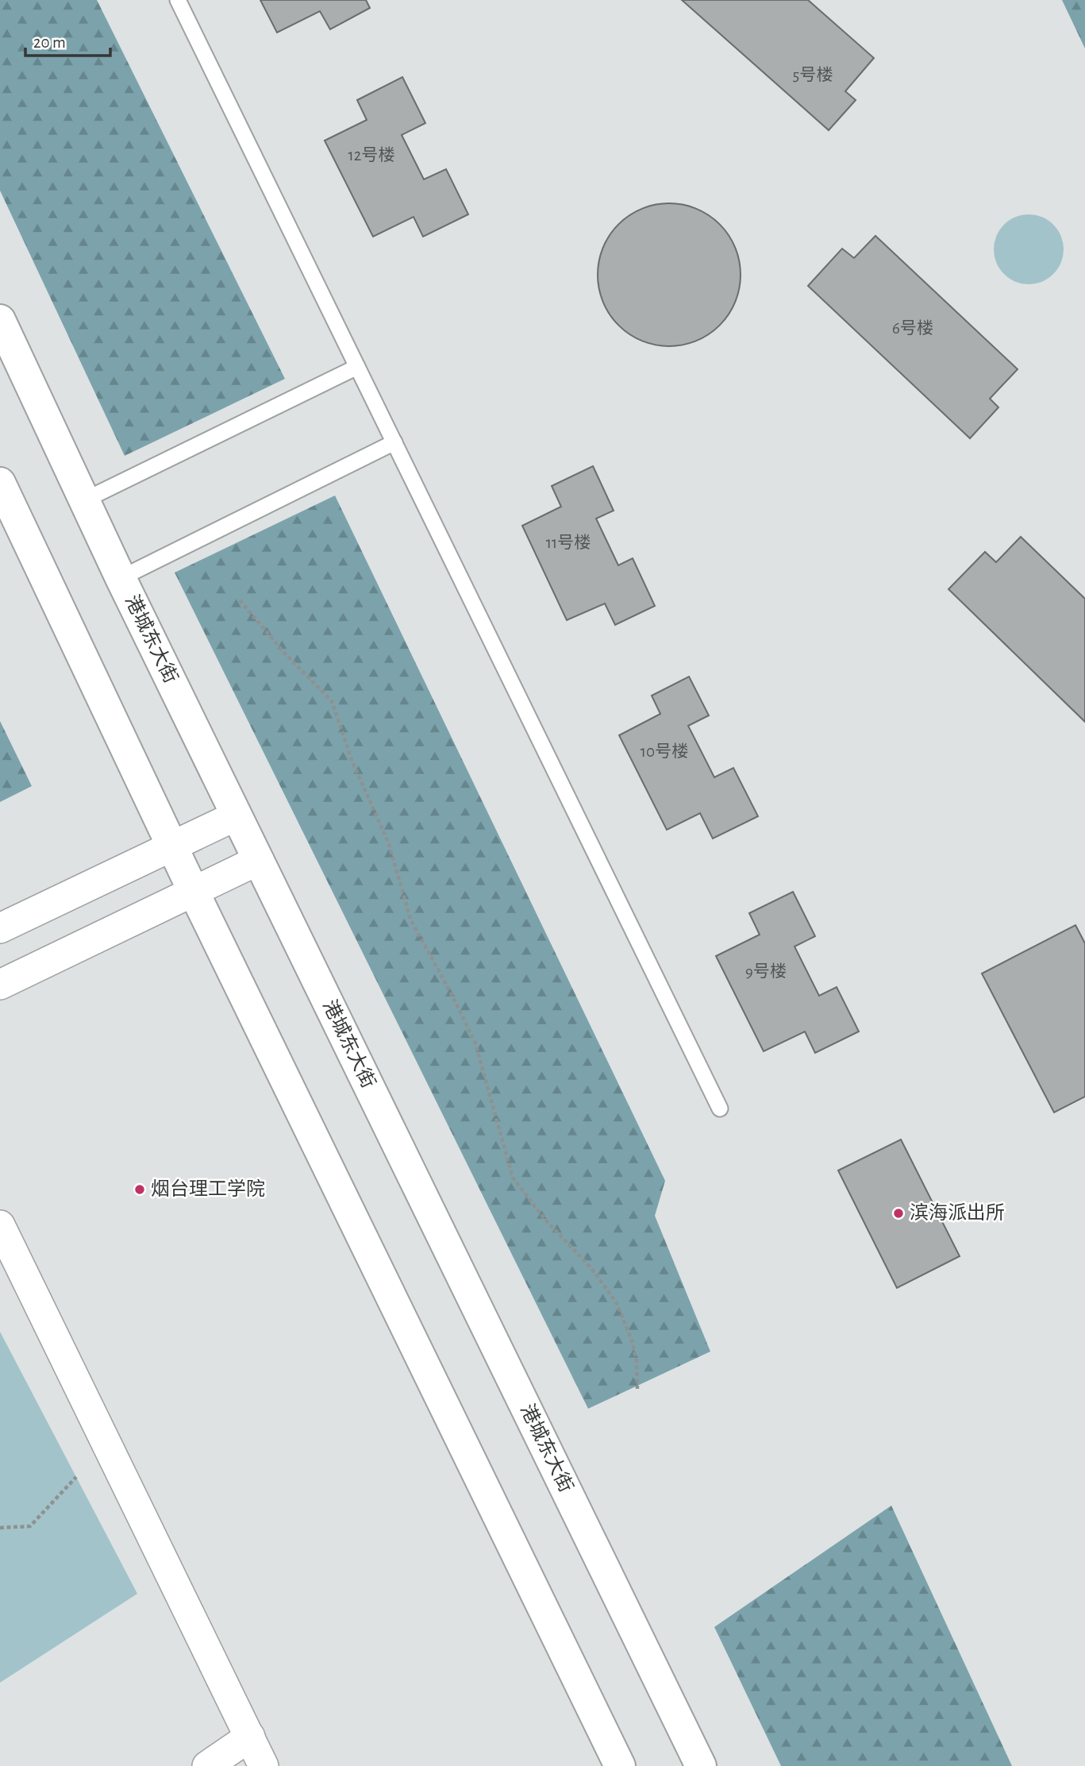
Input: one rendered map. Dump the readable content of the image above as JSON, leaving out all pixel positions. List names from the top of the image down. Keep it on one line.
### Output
{"streets":{"main road":["港城东大街"]},"places":["烟台理工学院","滨海派出所"],"house_numbers":["5号楼","12号楼","6号楼","11号楼","10号楼","9号楼"],"scale_bar":"20 m"}
